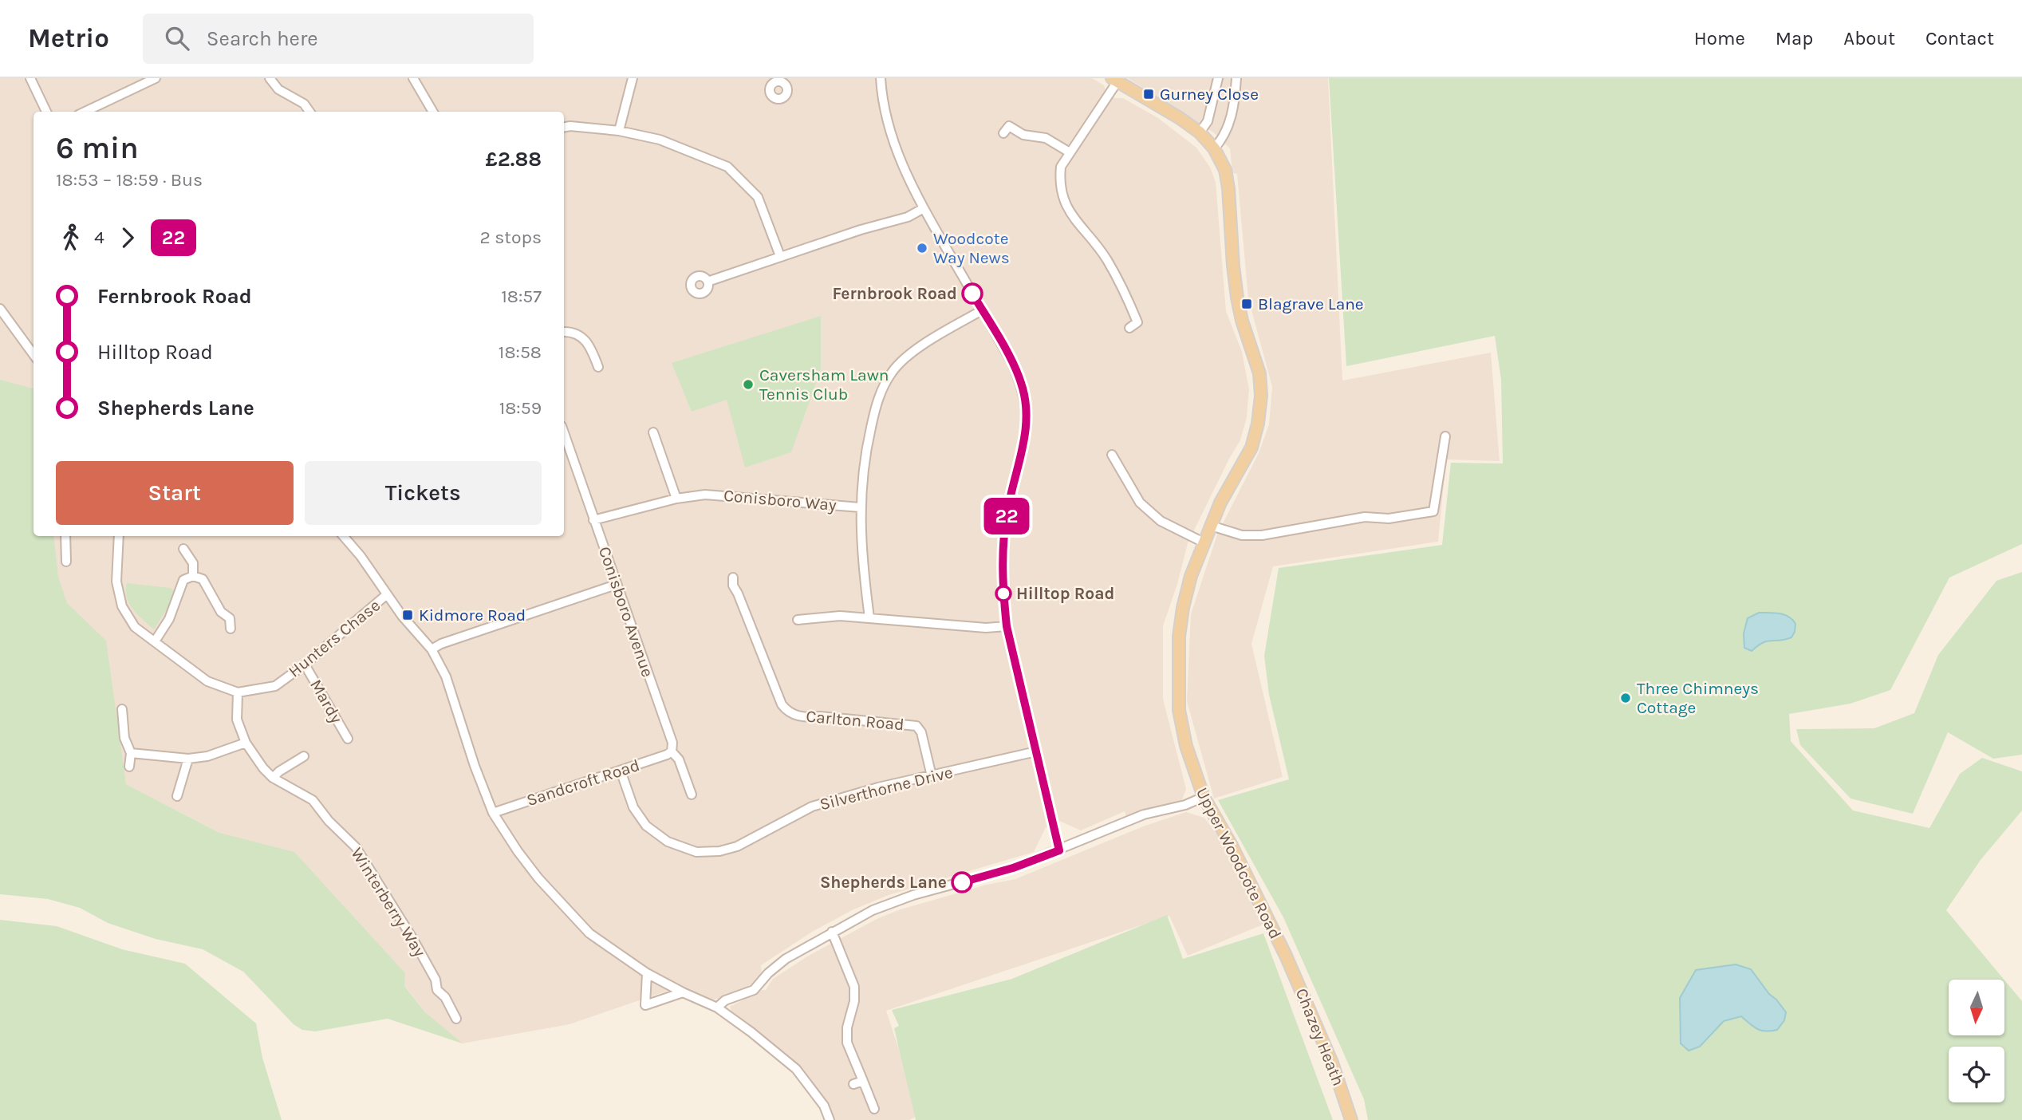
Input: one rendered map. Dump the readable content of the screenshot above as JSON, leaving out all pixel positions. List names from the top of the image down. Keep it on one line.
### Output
{"streets":{"main road":["Upper Woodcote Road","Chazey Heath"],"street":["Conisboro Way","Conisboro Avenue","Hunters Chase","Mardy","Carlton Road","Sandcroft Road","Silverthorne Drive","Winterberry Way"]},"crossings":[["Conisboro Way","Conisboro Avenue"],["Conisboro Avenue","Sandcroft Road"],["Hunters Chase","Mardy"],["Hunters Chase","Winterberry Way"],["Carlton Road","Silverthorne Drive"],["Sandcroft Road","Silverthorne Drive"],["Upper Woodcote Road","Chazey Heath"]],"places":{"transit":["Gurney Close","Blagrave Lane","Kidmore Road"],"other":["Woodcote Way News","Fernbrook Road","Caversham Lawn Tennis Club","Hilltop Road","Three Chimneys Cottage","Shepherds Lane"]},"lines":["bus line 22"],"north":"bottom","page":{"header":"Metrio","search":"Search here","nav":["Home","Map","About","Contact"],"on_map":"22","heading":["6 min","18:53 – 18:59 · Bus","£2.88"],"legs":["4","22","2 stops"],"list":[{"name":"Fernbrook Road","value":"18:57"},{"name":"Hilltop Road","value":"18:58"},{"name":"Shepherds Lane","value":"18:59"}],"buttons":["Start","Tickets"]}}
